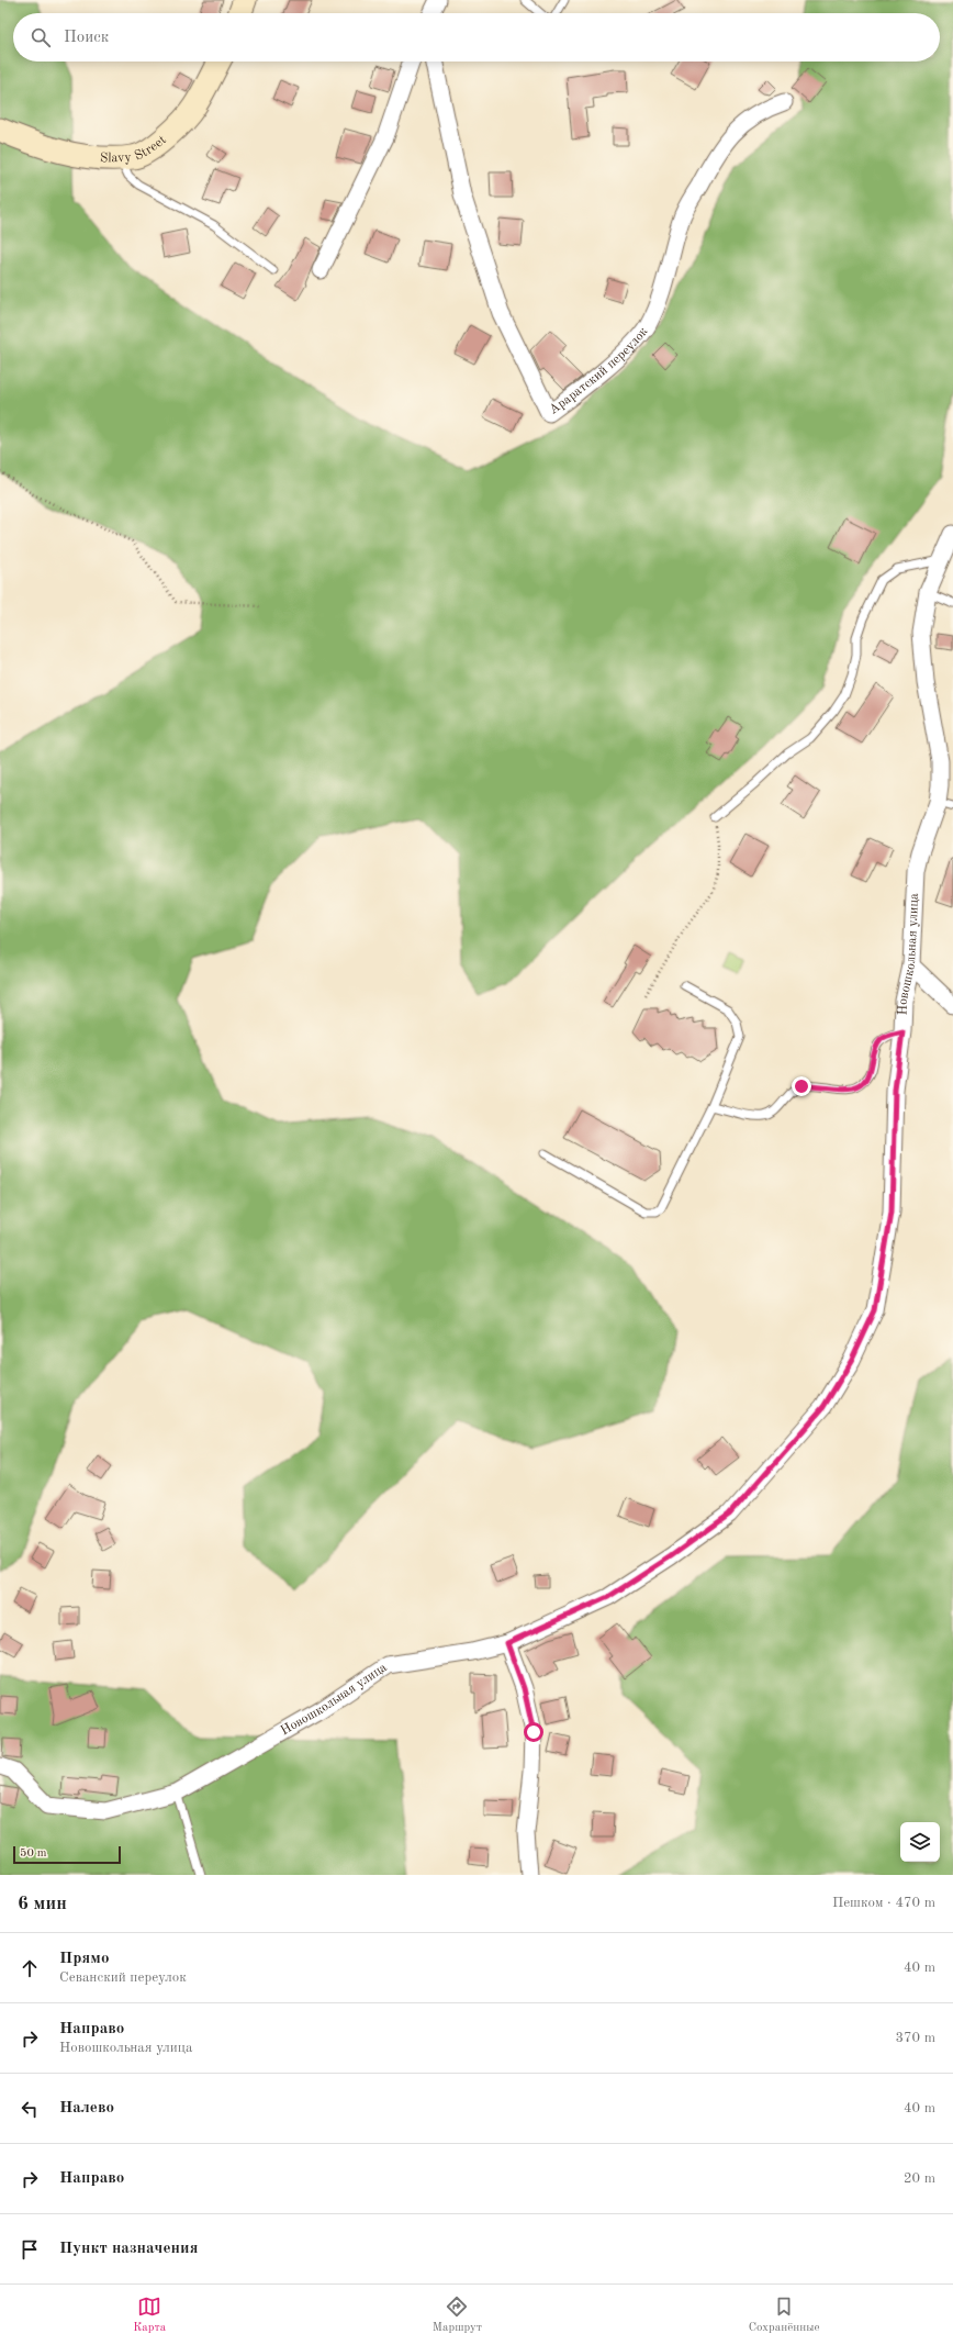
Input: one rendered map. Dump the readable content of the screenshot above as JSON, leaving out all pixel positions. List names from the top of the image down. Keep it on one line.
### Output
{"streets":{"street":["Slavy Street","Араратский переулок","Новошкольная улица"]},"scale_bar":"50 m","page":{"search":"Поиск","scale":"50 m","heading":["6 мин","Пешком · 470 m"],"list":[["Прямо","Севанский переулок","40 m"],["Направо","Новошкольная улица","370 m"],["Налево","40 m"],["Направо","20 m"],"Пункт назначения"],"nav":["Карта","Маршрут","Сохранённые"]}}
